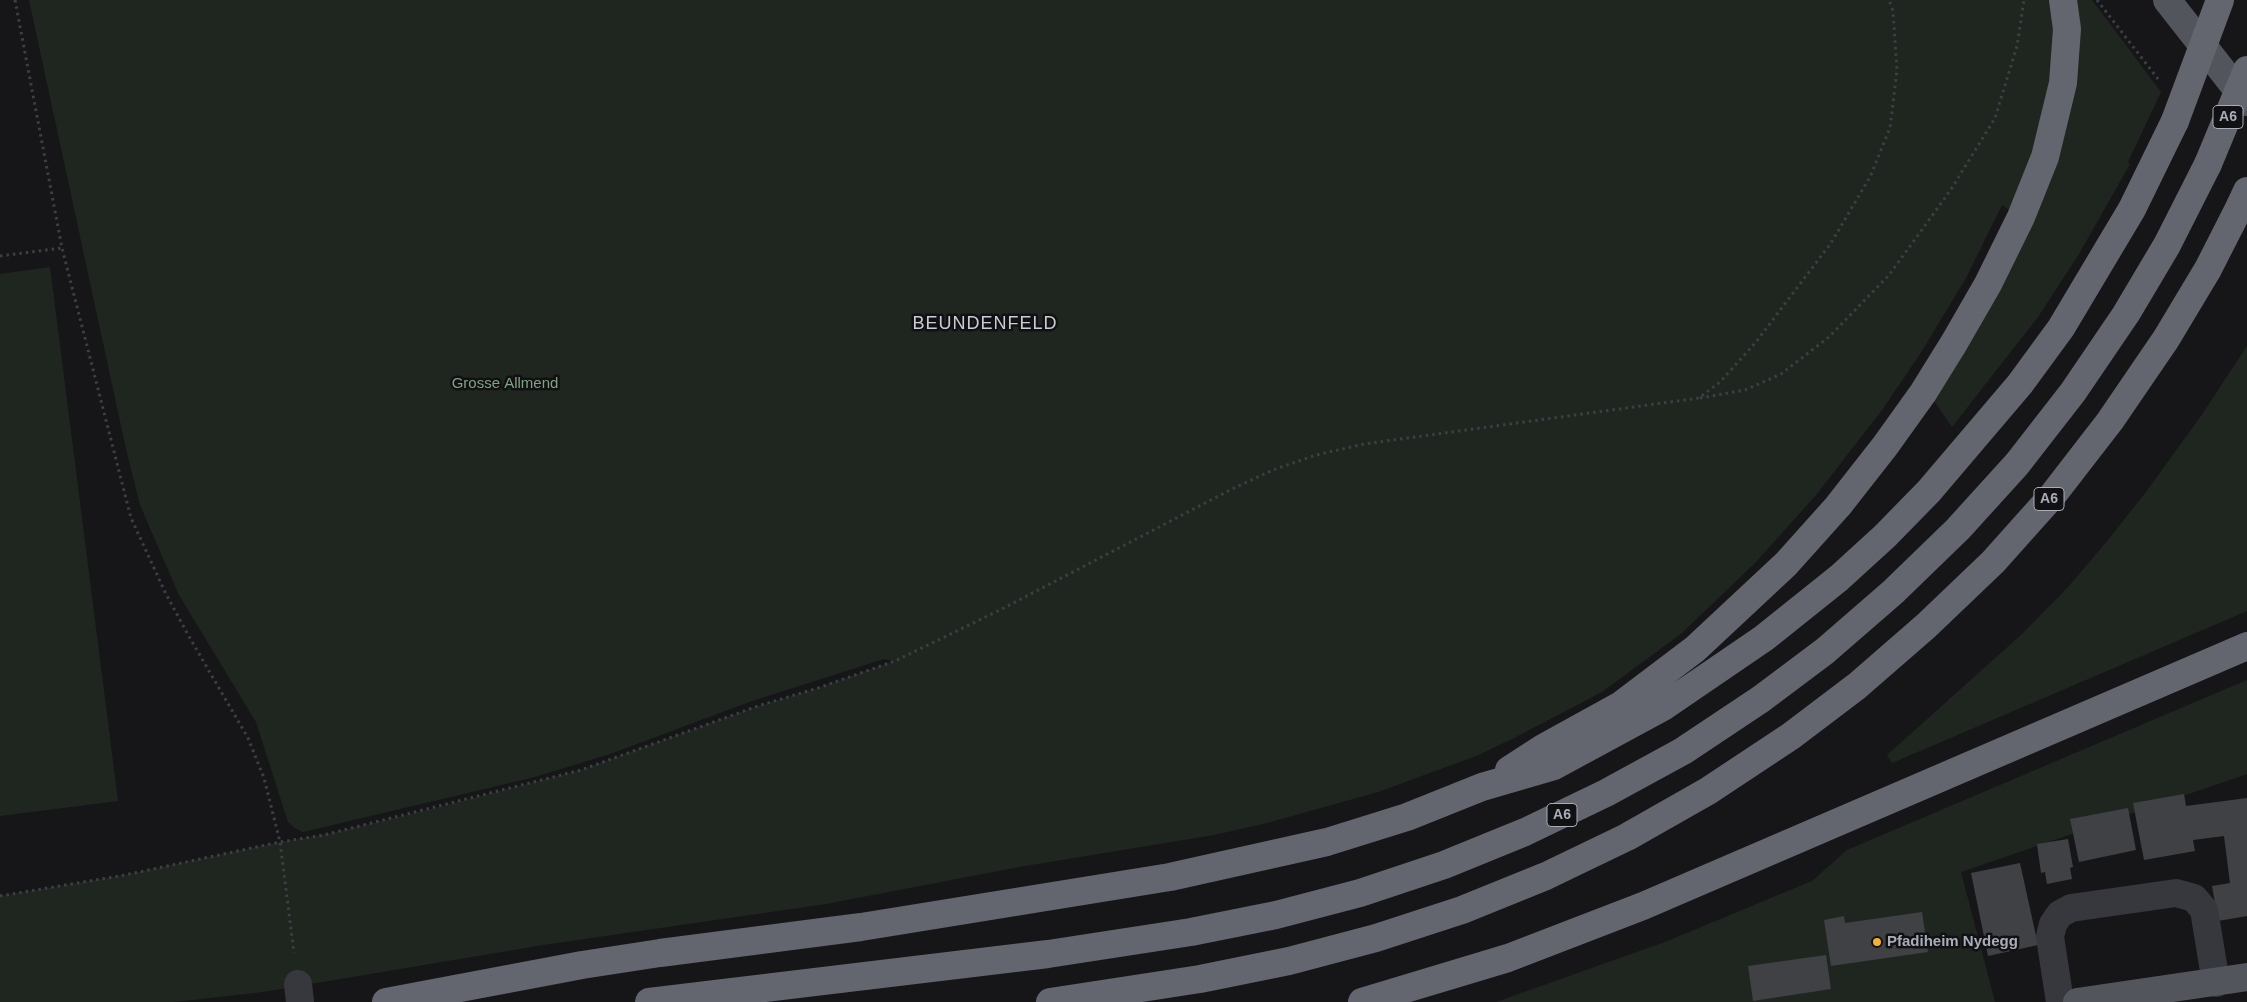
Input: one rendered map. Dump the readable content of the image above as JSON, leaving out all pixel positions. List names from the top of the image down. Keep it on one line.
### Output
{"streets":{"highway":["A6"]},"districts":["BEUNDENFELD"],"parks":["Grosse Allmend"],"places":["Pfadiheim Nydegg"]}
